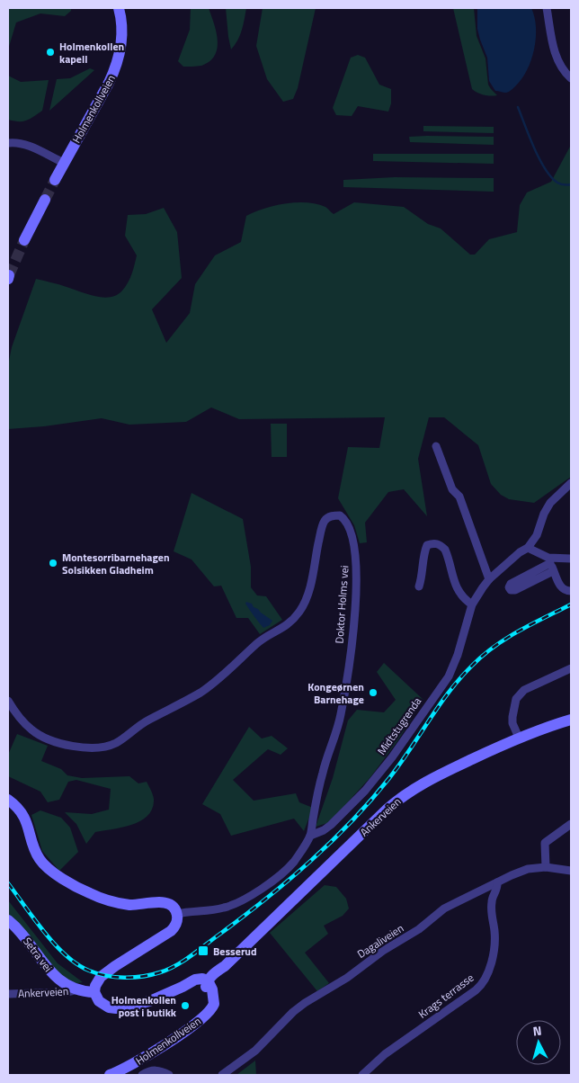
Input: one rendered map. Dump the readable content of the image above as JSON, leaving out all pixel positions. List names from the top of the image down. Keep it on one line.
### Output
{"streets":{"main road":["Holmenkollveien","Ankerveien","Setra vei"],"street":["Doktor Holms vei","Midtstugrenda","Dagaliveien","Krags terrasse"]},"crossings":[["Holmenkollveien","Ankerveien"],["Doktor Holms vei","Midtstugrenda"],["Ankerveien","Setra vei"],["Dagaliveien","Krags terrasse"]],"places":{"other":["Holmenkollen kapell","Montesorribarnehagen Solsikken Gladheim","Kongeørnen Barnehage","Holmenkollen post i butikk"],"transit":["Besserud"]},"north":"top"}
